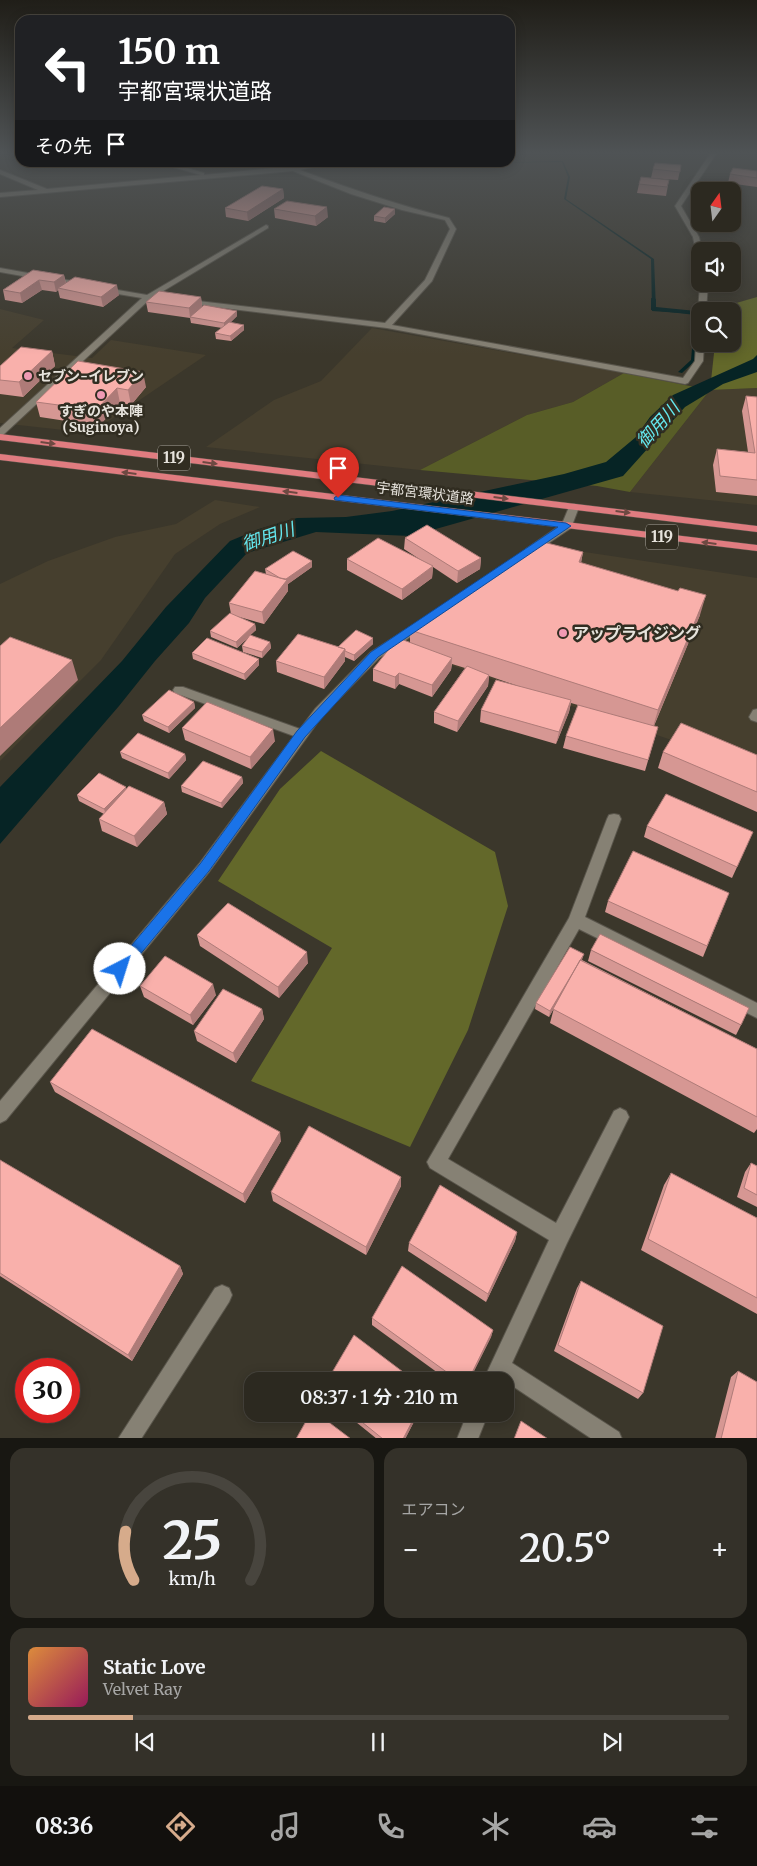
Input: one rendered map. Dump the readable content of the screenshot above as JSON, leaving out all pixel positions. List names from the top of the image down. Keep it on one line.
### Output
{"streets":{"highway":["119","宇都宮環状道路"]},"water":["御用川"],"places":["セブン-イレブン","すぎのや本陣 (Suginoya)","アップライジング"],"north":"top","page":{"turn":["150 m","宇都宮環状道路"],"then":"その先","limit":"30","trip":"08:37 · 1 分 · 210 m","tile":"エアコン","heat":["−","20.5°","+"],"song":["Static Love","Velvet Ray"],"tabs":"08:36","gauge":["25","km/h"]}}
